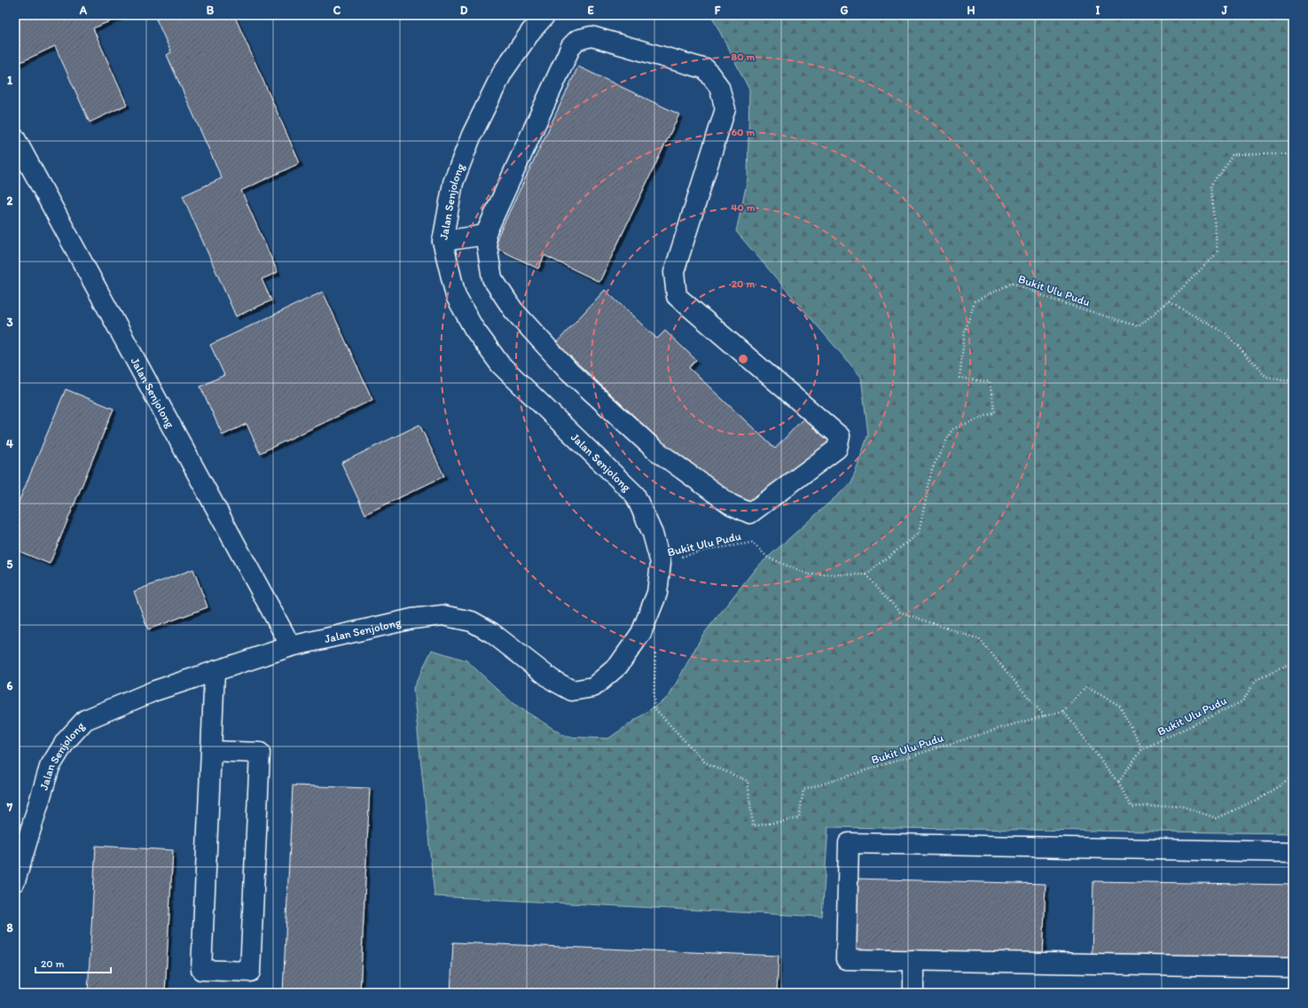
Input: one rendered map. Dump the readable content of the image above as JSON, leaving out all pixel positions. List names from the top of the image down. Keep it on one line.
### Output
{"streets":{"street":["Jalan Senjolong"],"path":["Bukit Ulu Pudu"]},"crossings":[["Jalan Senjolong","Bukit Ulu Pudu"]],"scale_bar":"20 m","grid":{"columns":["A","B","C","D","E","F","G","H","I","J"],"rows":["1","2","3","4","5","6","7","8"]},"rings":["80 m","60 m","40 m","20 m"]}
